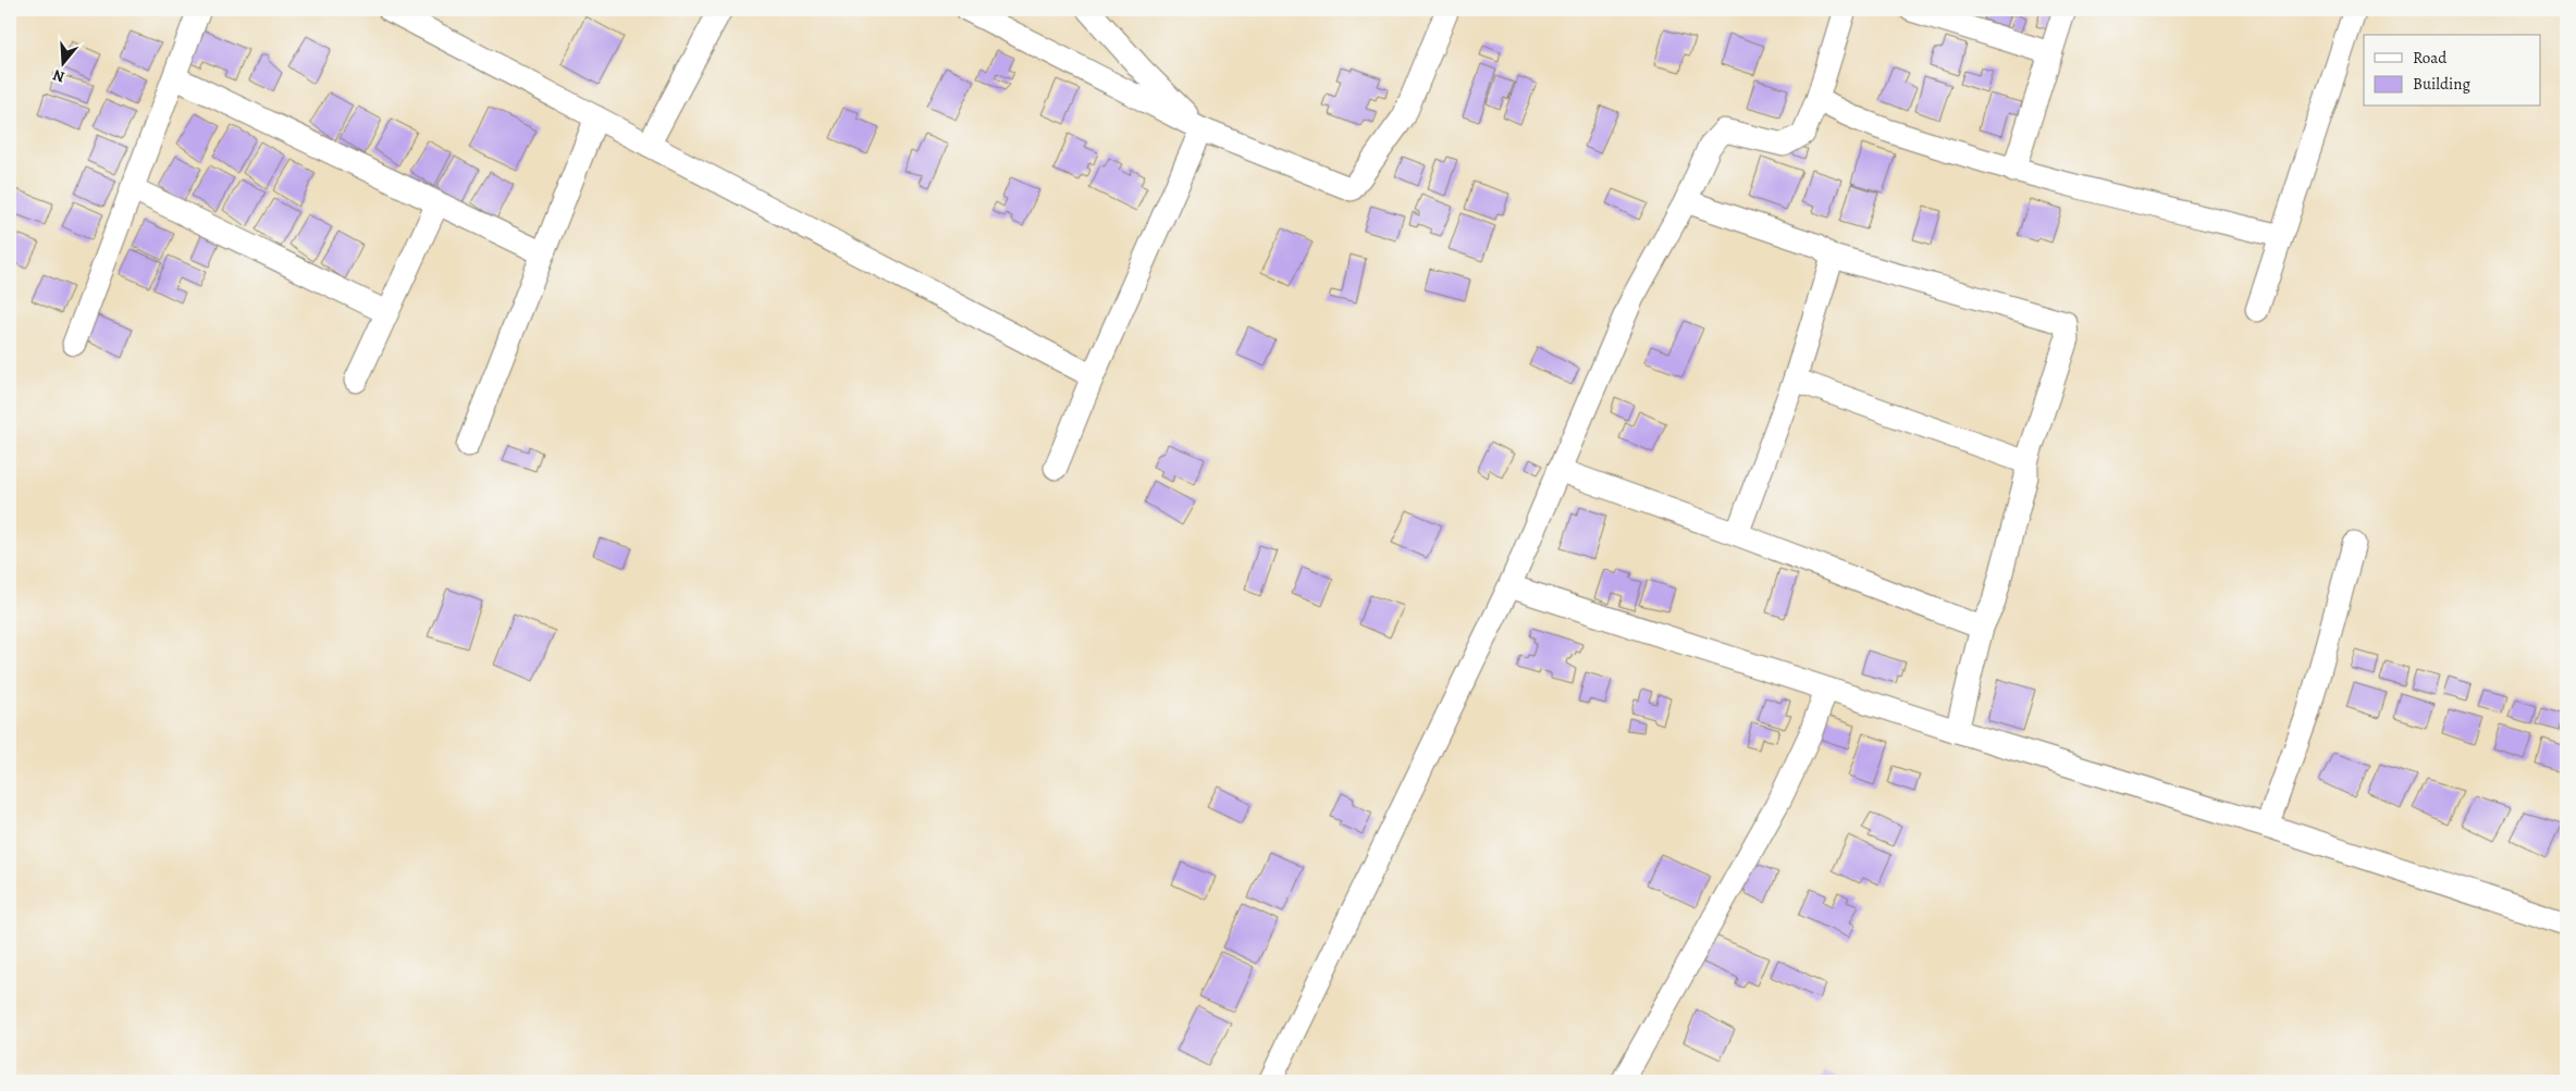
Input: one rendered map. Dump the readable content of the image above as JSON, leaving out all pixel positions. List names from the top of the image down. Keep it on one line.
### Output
{"legend":["Road","Building"],"north":"bottom"}
